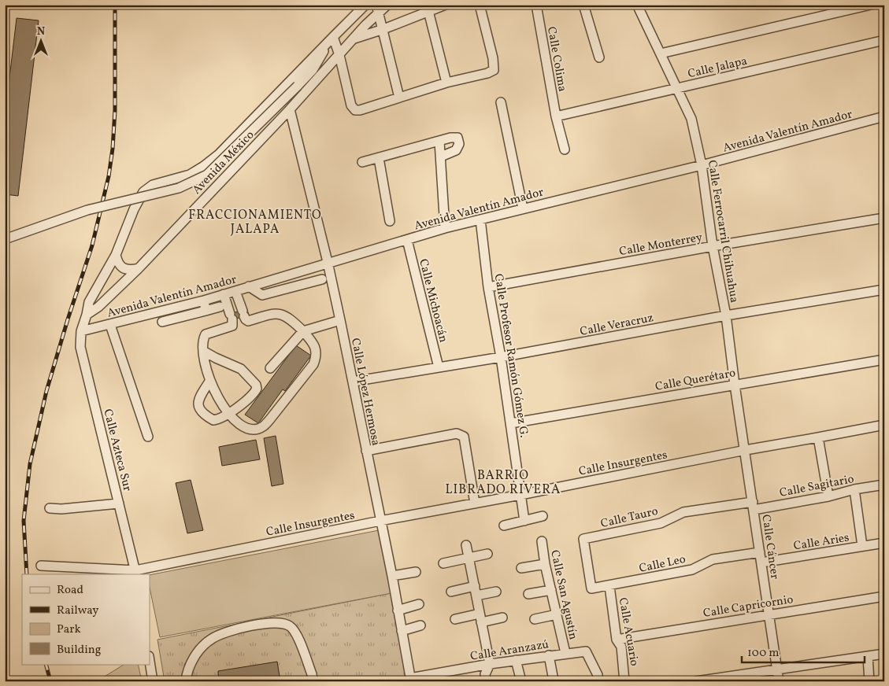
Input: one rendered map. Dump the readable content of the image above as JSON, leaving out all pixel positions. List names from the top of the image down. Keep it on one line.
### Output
{"streets":{"street":["Calle Colima","Calle Jalapa","Avenida Valentín Amador","Avenida México","Calle Ferrocarril Chihuahua","Calle Monterrey","Calle Michoacán","Calle Veracruz","Calle Profesor Ramón Gómez G.","Calle Querétaro","Calle López Hermosa","Calle Azteca Sur","Calle Insurgentes","Calle Sagitario","Calle Tauro","Calle Aries","Calle Cáncer","Calle Leo","Calle San Agustín","Calle Capricornio","Calle Acuario","Calle Aranzazú"]},"crossings":[["Calle Colima","Calle Jalapa"],["Calle Jalapa","Calle Ferrocarril Chihuahua"],["Avenida Valentín Amador","Avenida México"],["Avenida Valentín Amador","Calle Ferrocarril Chihuahua"],["Avenida Valentín Amador","Calle Michoacán"],["Avenida Valentín Amador","Calle Profesor Ramón Gómez G."],["Avenida Valentín Amador","Calle López Hermosa"],["Avenida Valentín Amador","Calle Azteca Sur"],["Avenida México","Calle López Hermosa"],["Avenida México","Calle Azteca Sur"],["Calle Ferrocarril Chihuahua","Calle Monterrey"],["Calle Ferrocarril Chihuahua","Calle Veracruz"],["Calle Ferrocarril Chihuahua","Calle Querétaro"],["Calle Ferrocarril Chihuahua","Calle Insurgentes"],["Calle Ferrocarril Chihuahua","Calle Cáncer"],["Calle Monterrey","Calle Profesor Ramón Gómez G."],["Calle Michoacán","Calle Veracruz"],["Calle Veracruz","Calle Profesor Ramón Gómez G."],["Calle Veracruz","Calle López Hermosa"],["Calle Profesor Ramón Gómez G.","Calle Querétaro"],["Calle Profesor Ramón Gómez G.","Calle Insurgentes"],["Calle López Hermosa","Calle Insurgentes"],["Calle López Hermosa","Calle Aranzazú"],["Calle Azteca Sur","Calle Insurgentes"],["Calle Insurgentes","Calle Cáncer"],["Calle Sagitario","Calle Tauro"],["Calle Sagitario","Calle Cáncer"],["Calle Tauro","Calle Cáncer"],["Calle Tauro","Calle Leo"],["Calle Aries","Calle Cáncer"],["Calle Cáncer","Calle Leo"],["Calle Cáncer","Calle Capricornio"],["Calle Leo","Calle Acuario"],["Calle San Agustín","Calle Aranzazú"],["Calle Capricornio","Calle Acuario"]],"districts":["FRACCIONAMIENTO JALAPA","BARRIO LIBRADO RIVERA"],"legend":["Road","Railway","Park","Building"],"scale_bar":"100 m","north":"top"}
